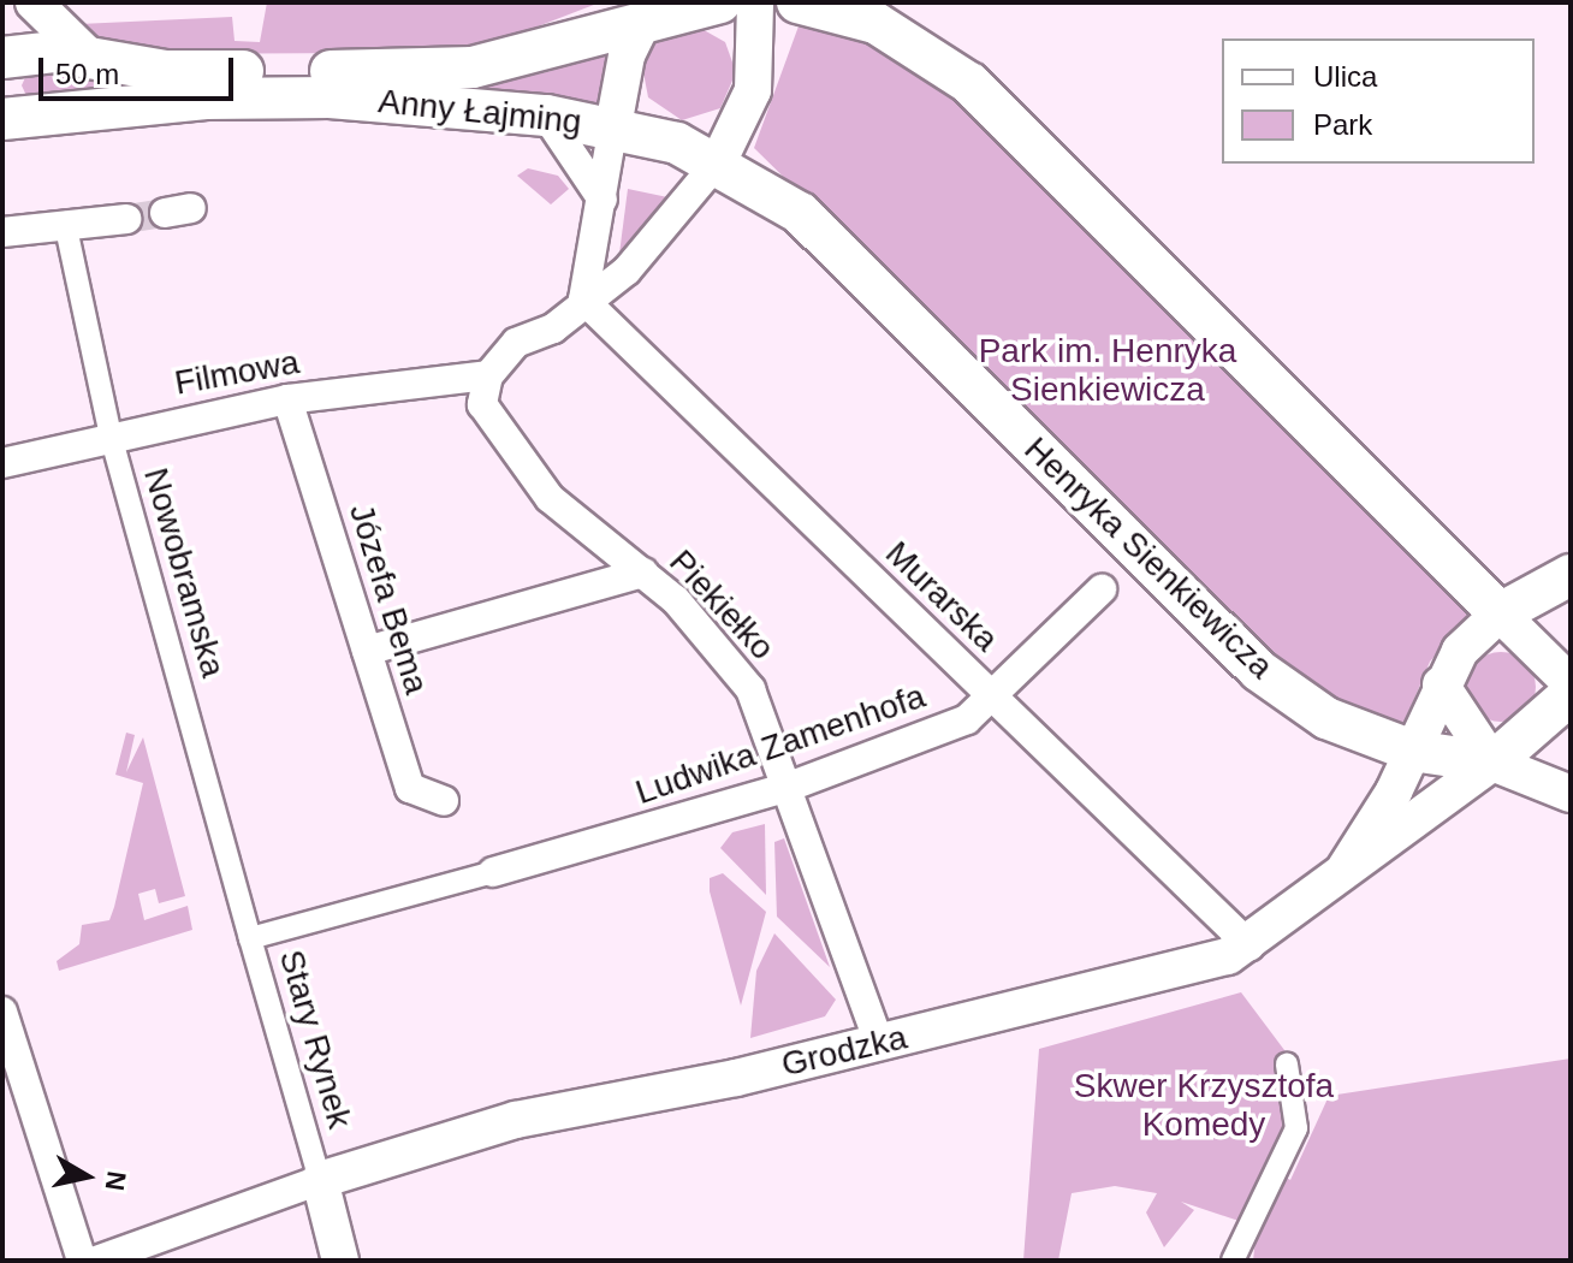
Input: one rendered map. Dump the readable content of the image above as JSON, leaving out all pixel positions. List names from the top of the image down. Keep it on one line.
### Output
{"streets":{"main road":["Anny Łajming","Henryka Sienkiewicza"],"street":["Filmowa","Nowobramska","Murarska","Józefa Bema","Piekiełko","Ludwika Zamenhofa","Stary Rynek","Grodzka"]},"crossings":[["Anny Łajming","Henryka Sienkiewicza"],["Filmowa","Nowobramska"],["Filmowa","Józefa Bema"],["Filmowa","Piekiełko"],["Henryka Sienkiewicza","Grodzka"],["Nowobramska","Stary Rynek"],["Murarska","Ludwika Zamenhofa"],["Murarska","Grodzka"],["Piekiełko","Ludwika Zamenhofa"],["Piekiełko","Grodzka"],["Ludwika Zamenhofa","Stary Rynek"],["Stary Rynek","Grodzka"]],"parks":["Park im. Henryka Sienkiewicza","Skwer Krzysztofa Komedy"],"legend":["Ulica","Park"],"scale_bar":"50 m","north":"right"}
